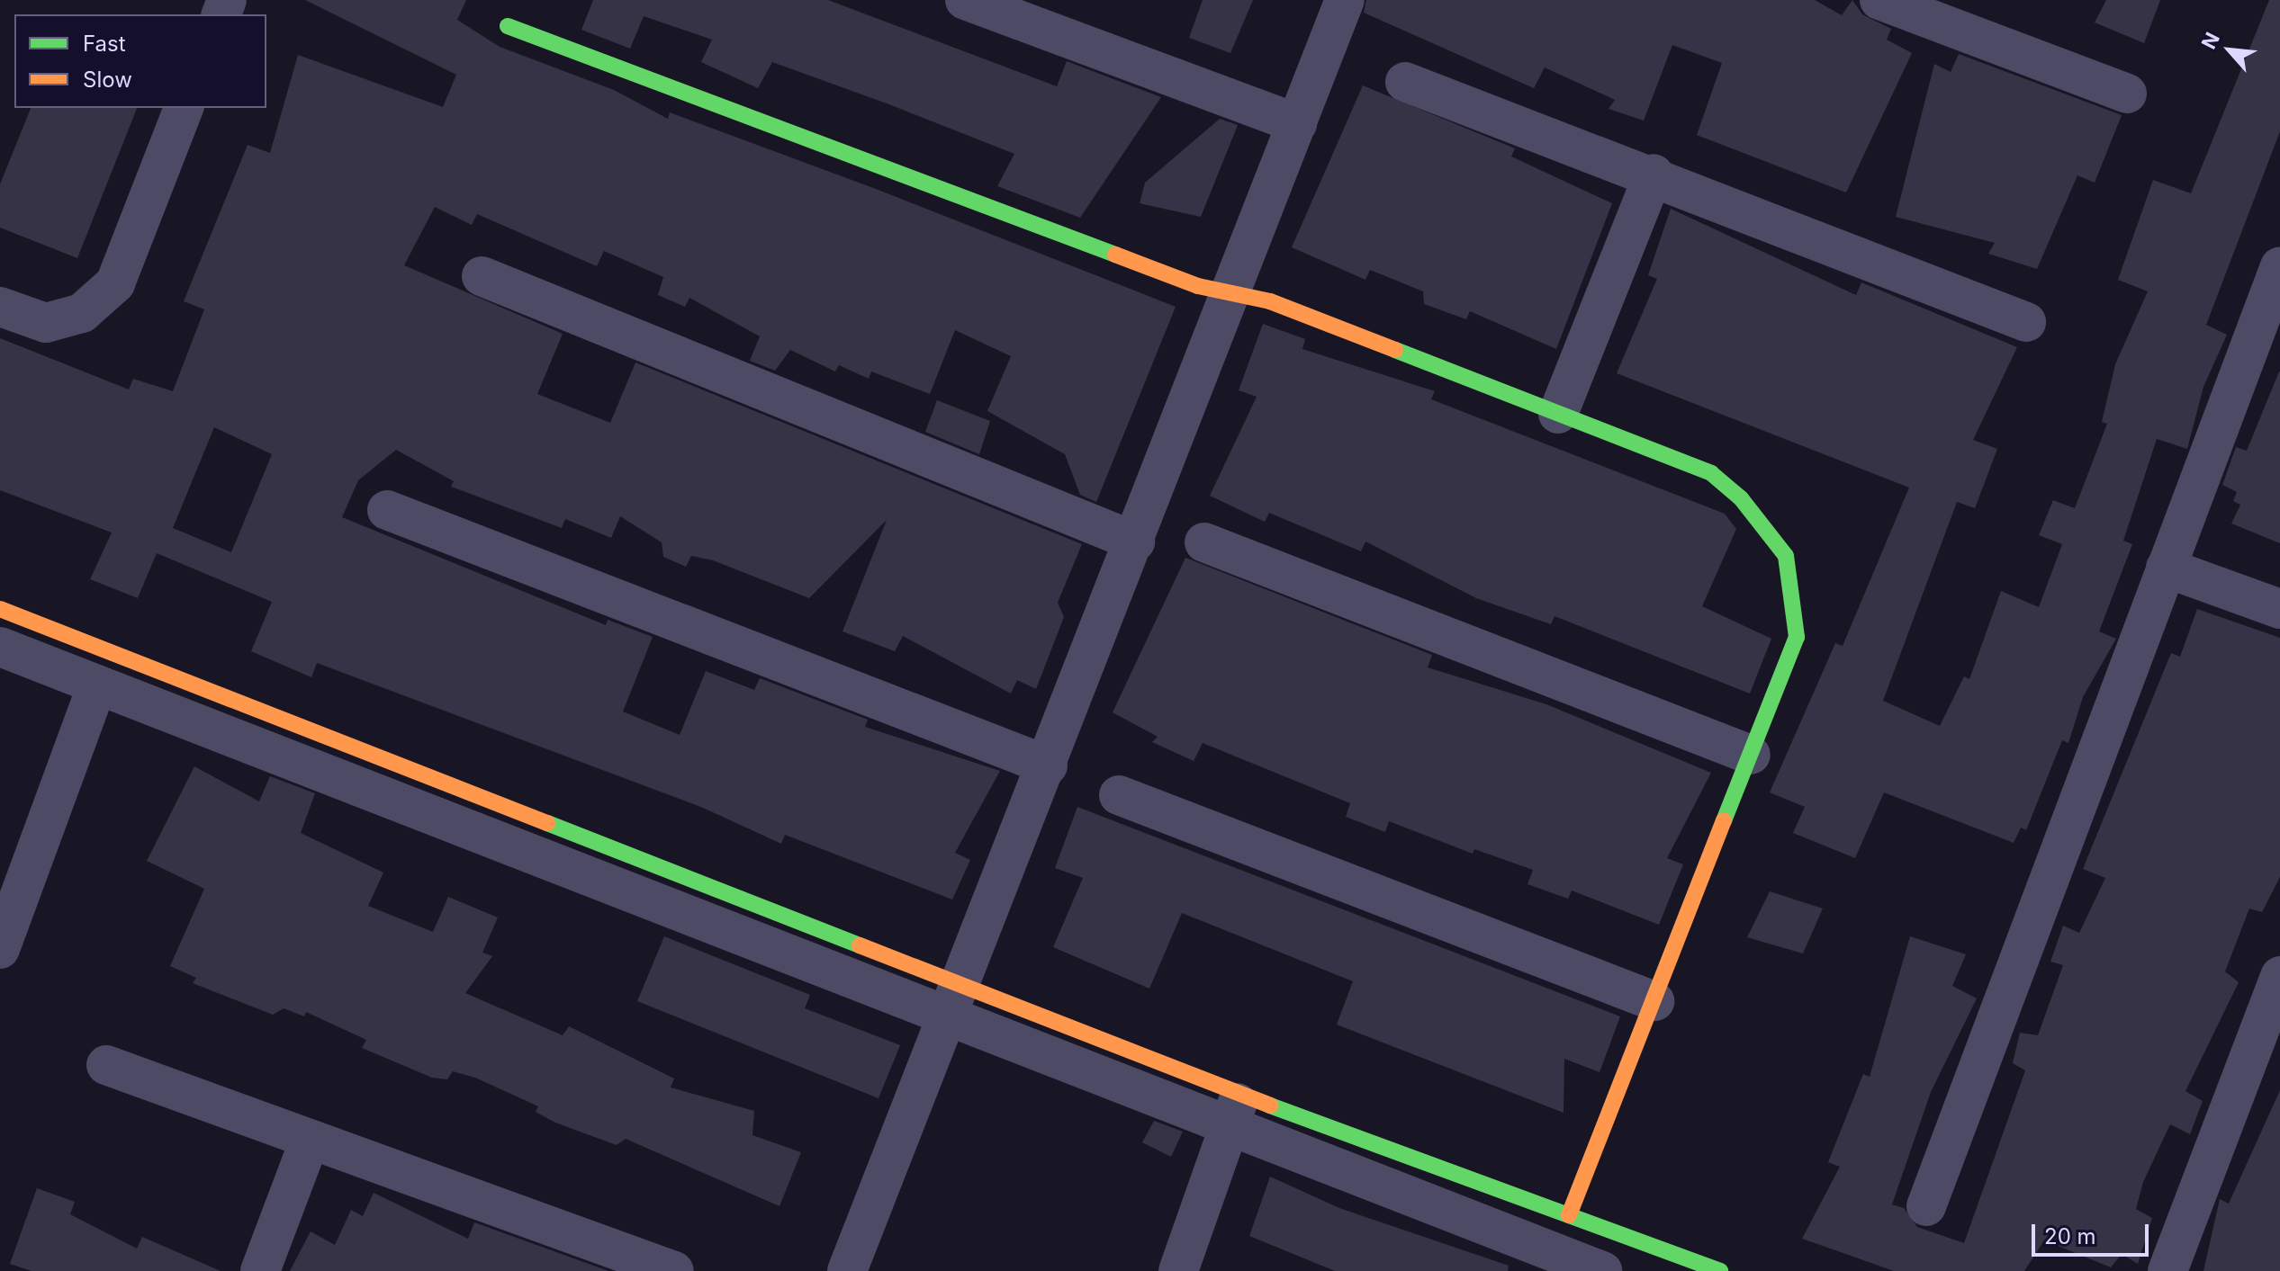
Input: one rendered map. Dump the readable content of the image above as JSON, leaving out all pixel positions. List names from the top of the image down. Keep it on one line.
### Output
{"legend":["Fast","Slow"],"scale_bar":"20 m","north":"top left"}
